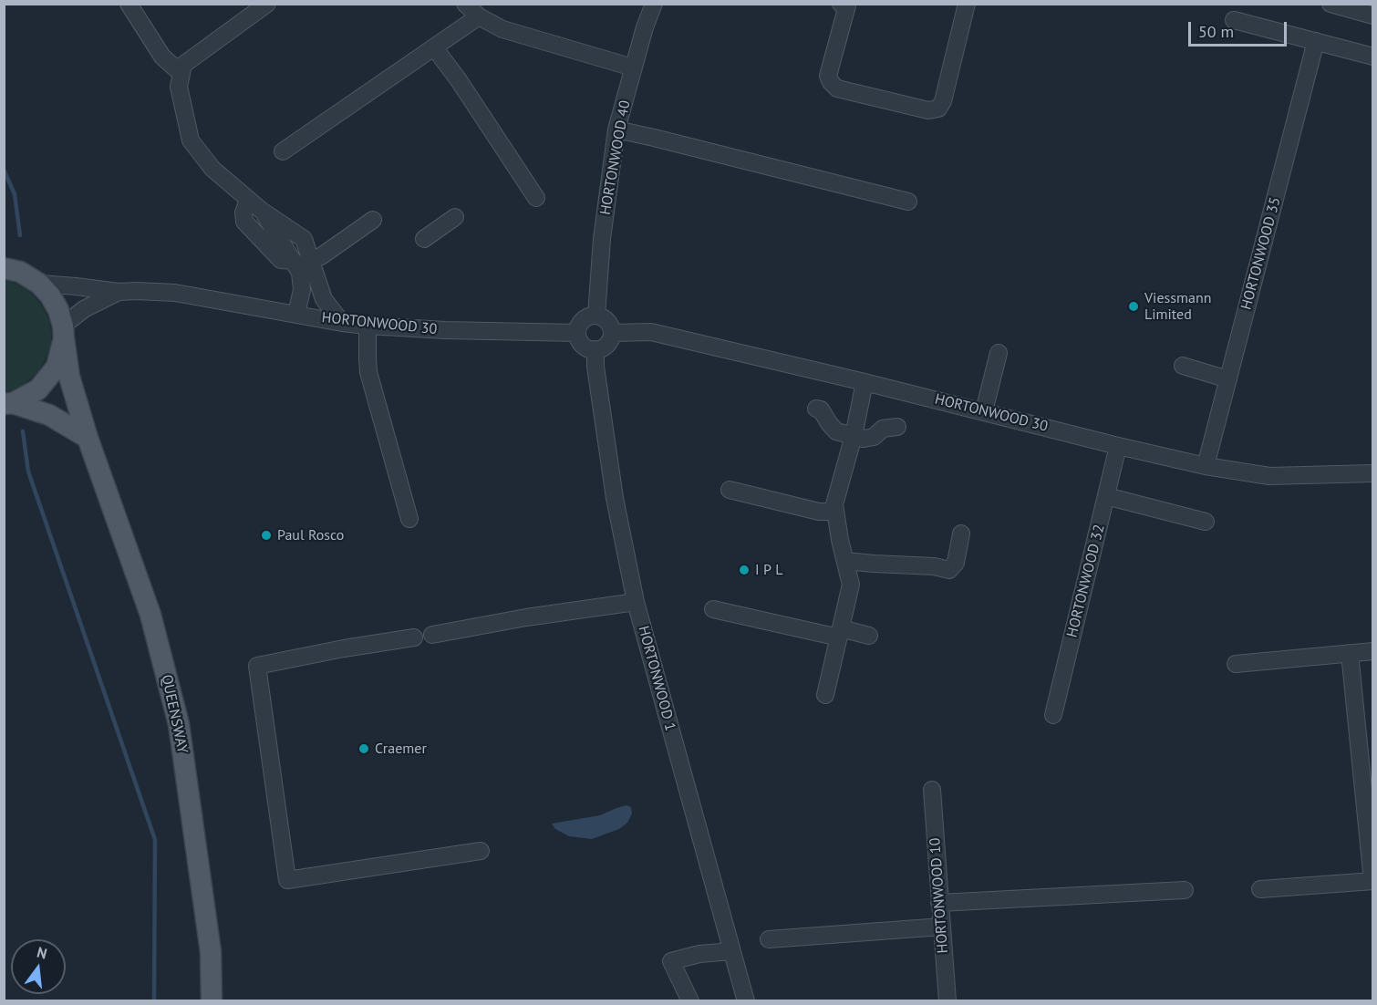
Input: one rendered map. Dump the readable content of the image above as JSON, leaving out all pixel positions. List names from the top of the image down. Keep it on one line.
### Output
{"streets":{"main road":["QUEENSWAY"],"street":["HORTONWOOD 40","HORTONWOOD 35","HORTONWOOD 30","HORTONWOOD 32","HORTONWOOD 1","HORTONWOOD 10"]},"crossings":[["HORTONWOOD 40","HORTONWOOD 30"],["HORTONWOOD 40","HORTONWOOD 1"],["HORTONWOOD 35","HORTONWOOD 30"],["HORTONWOOD 30","HORTONWOOD 32"],["HORTONWOOD 30","HORTONWOOD 1"],["HORTONWOOD 30","QUEENSWAY"]],"places":["Viessmann Limited","Paul Rosco","I P L","Craemer"],"scale_bar":"50 m","north":"top"}
